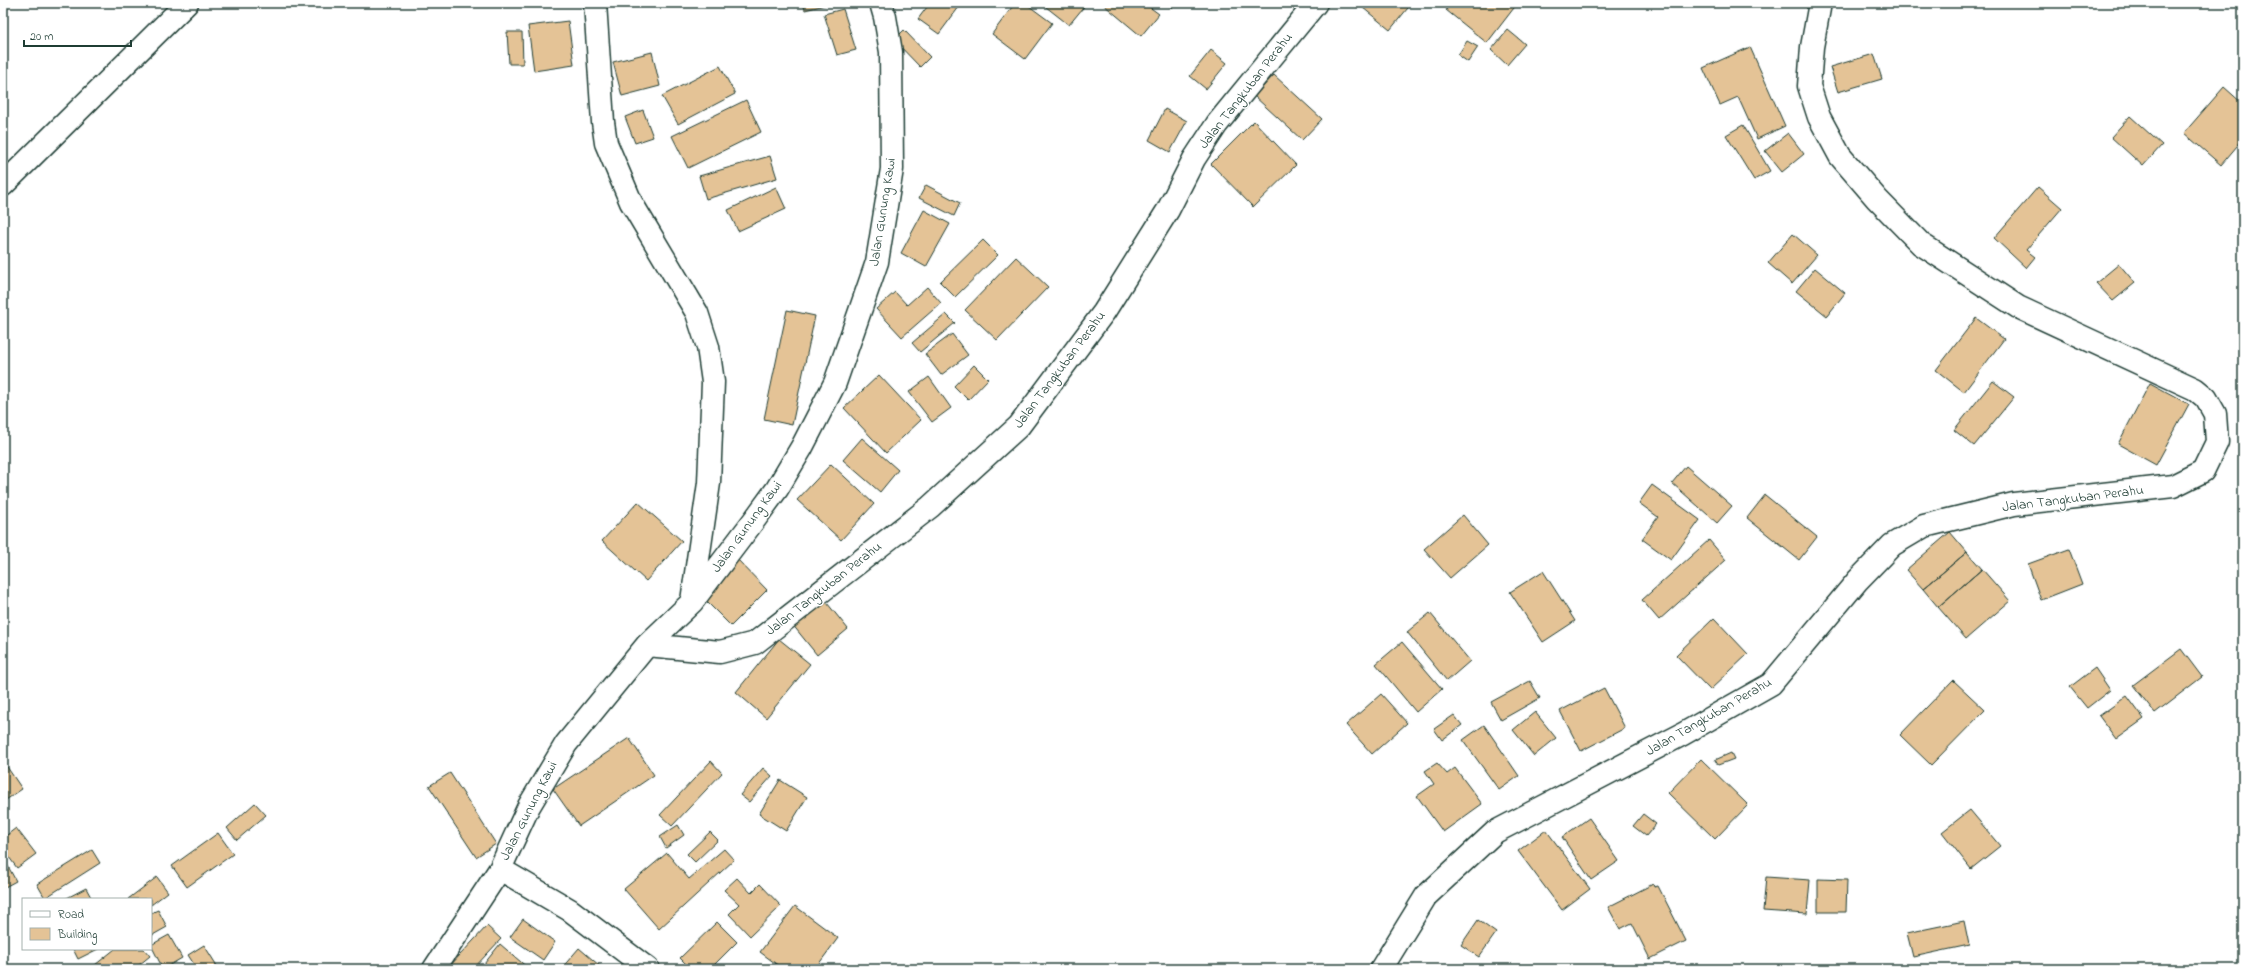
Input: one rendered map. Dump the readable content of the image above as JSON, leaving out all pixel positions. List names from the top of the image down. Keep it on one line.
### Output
{"streets":{"street":["Jalan Tangkuban Perahu","Jalan Gunung Kawi"]},"crossings":[["Jalan Tangkuban Perahu","Jalan Gunung Kawi"]],"legend":["Road","Building"],"scale_bar":"20 m"}
